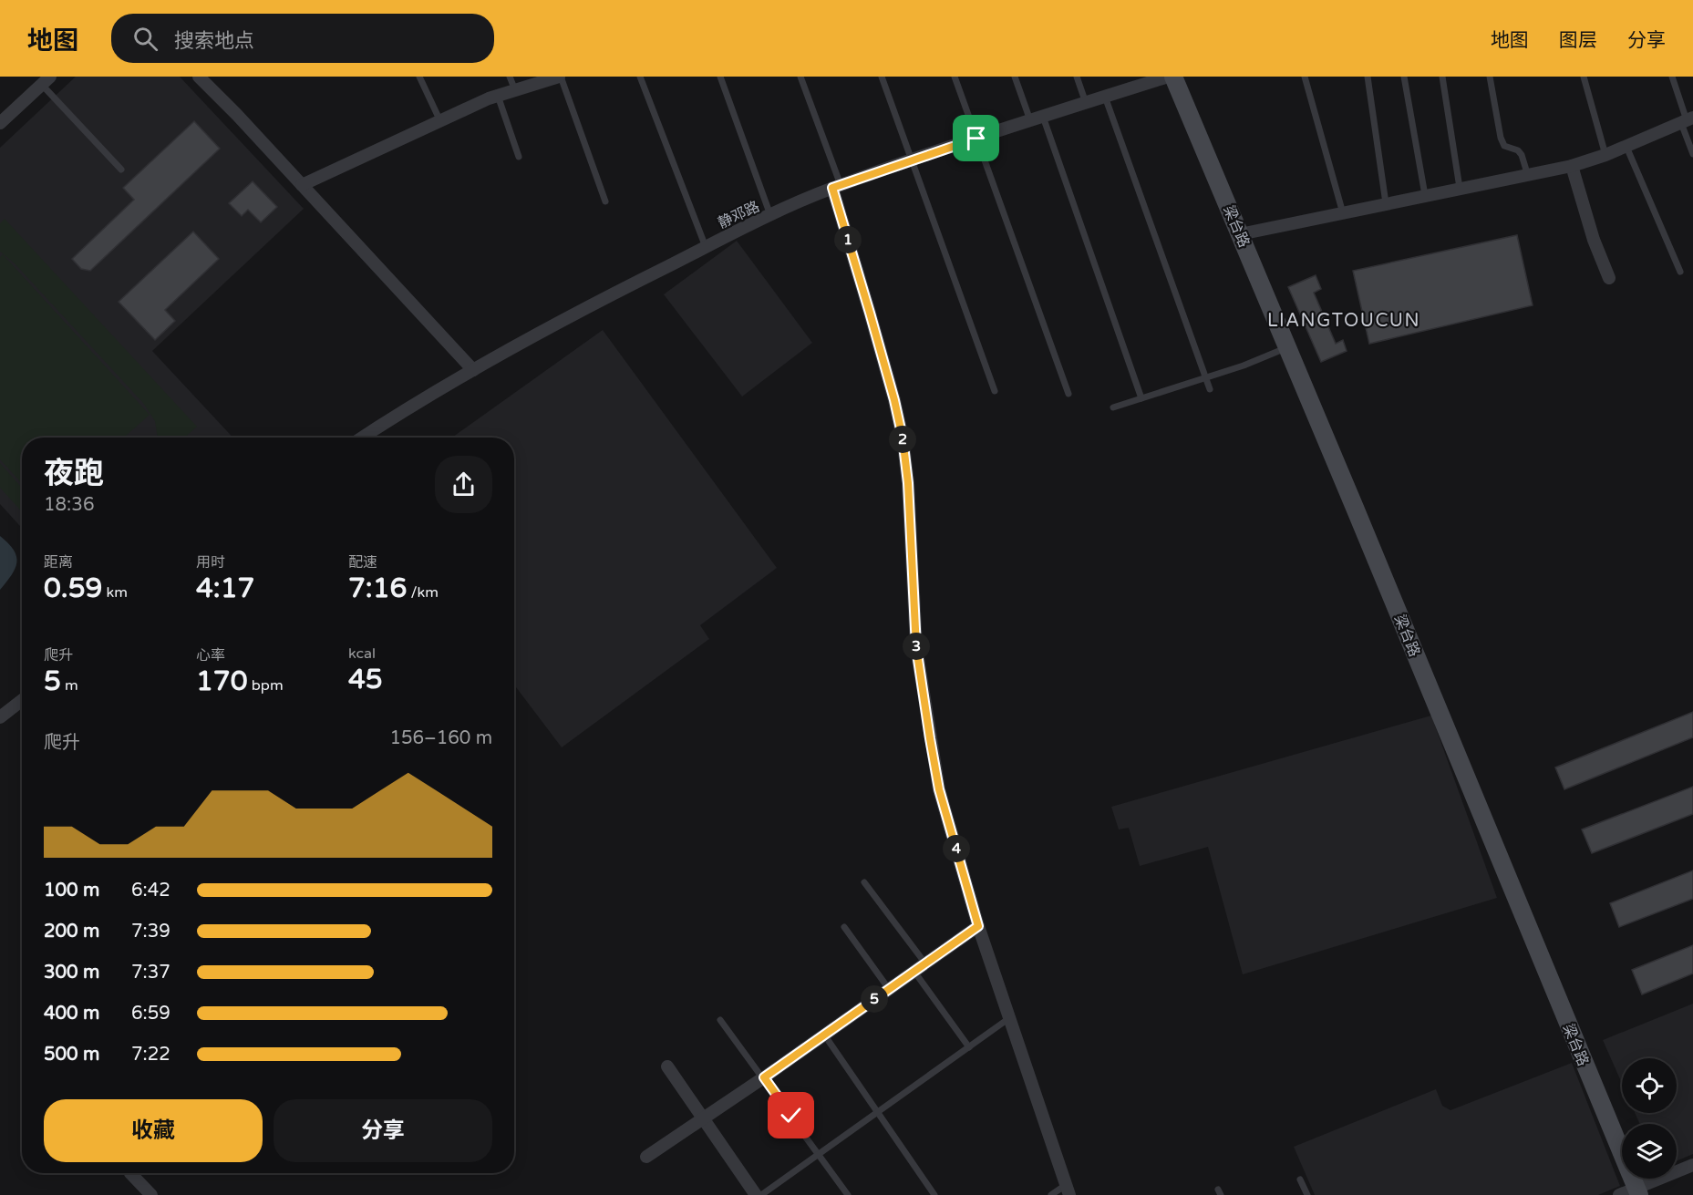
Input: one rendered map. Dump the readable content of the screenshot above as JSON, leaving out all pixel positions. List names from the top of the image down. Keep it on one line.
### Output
{"streets":{"main road":["梁台路"],"street":["静邓路"]},"districts":["LIANGTOUCUN"],"page":{"header":"地图","search":"搜索地点","nav":["地图","图层","分享"],"pins":["1","2","3","4","5"],"heading":["夜跑","18:36"],"stats":[["距离","0.59 km"],["用时","4:17"],["配速","7:16 /km"],["爬升","5 m"],["心率","170 bpm"],["kcal","45"]],"chart":["爬升","156–160 m"],"list":[{"name":"100 m","note":"6:42"},{"name":"200 m","note":"7:39"},{"name":"300 m","note":"7:37"},{"name":"400 m","note":"6:59"},{"name":"500 m","note":"7:22"}],"buttons":["收藏","分享"]}}
